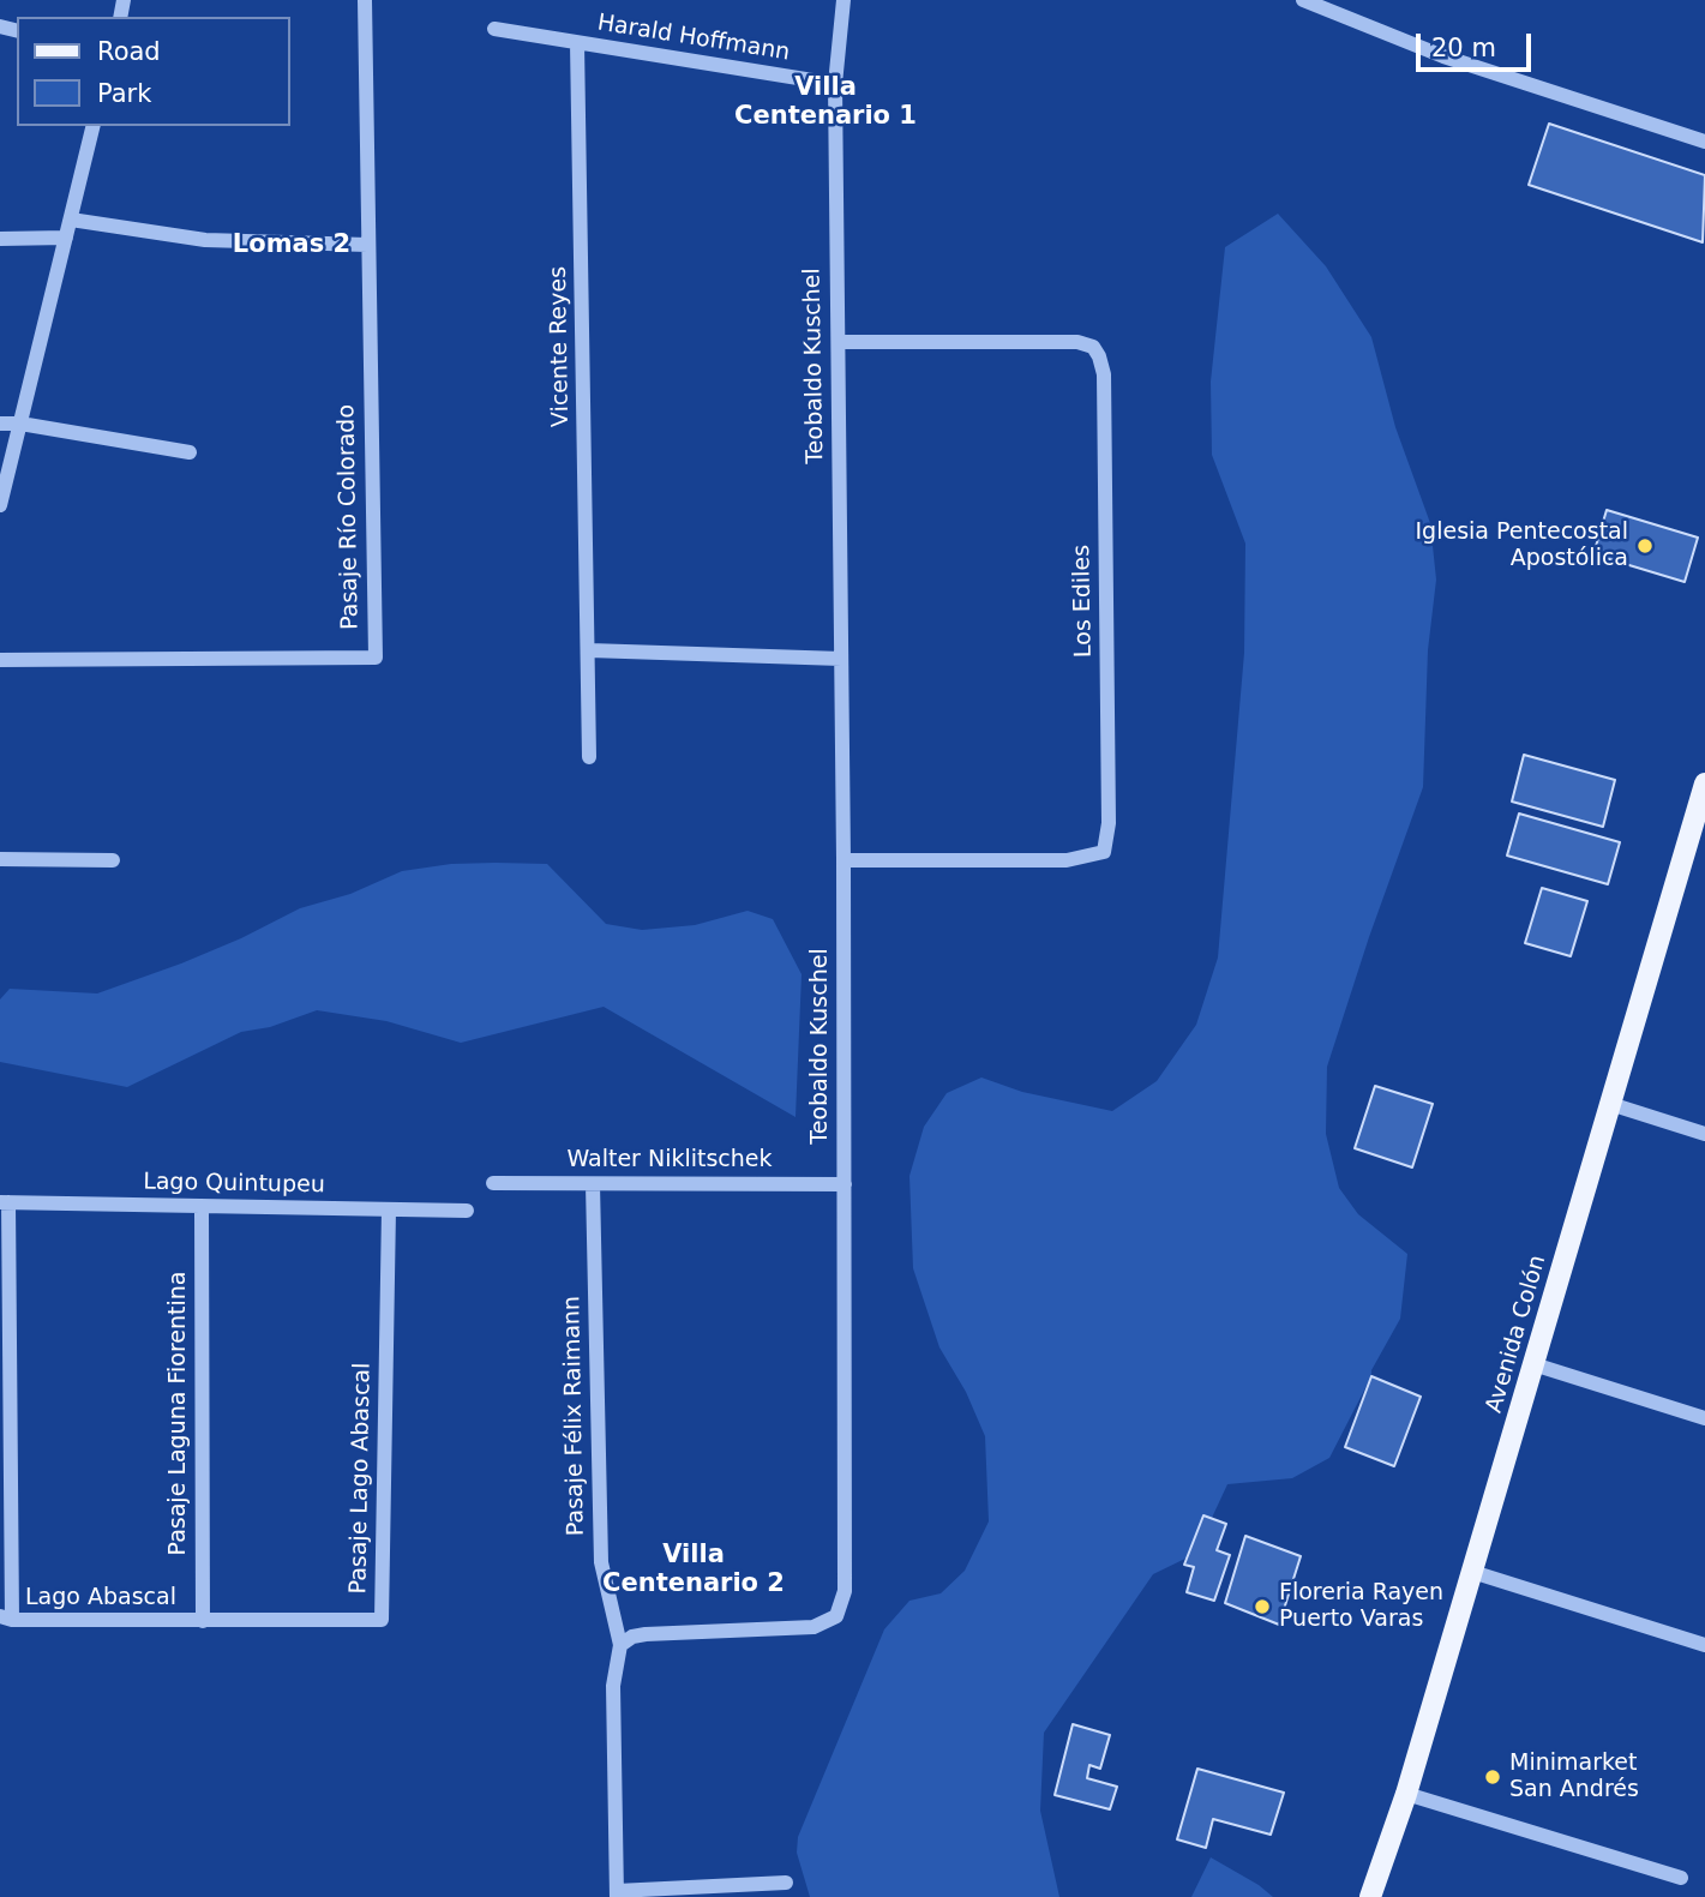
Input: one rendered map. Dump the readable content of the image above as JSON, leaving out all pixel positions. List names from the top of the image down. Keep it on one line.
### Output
{"streets":{"main road":["Avenida Colón"],"street":["Harald Hoffmann","Vicente Reyes","Teobaldo Kuschel","Pasaje Río Colorado","Los Ediles","Walter Niklitschek","Lago Quintupeu","Pasaje Laguna Fiorentina","Pasaje Félix Raimann","Pasaje Lago Abascal","Lago Abascal"]},"crossings":[["Harald Hoffmann","Vicente Reyes"],["Harald Hoffmann","Teobaldo Kuschel"],["Teobaldo Kuschel","Los Ediles"],["Teobaldo Kuschel","Walter Niklitschek"],["Teobaldo Kuschel","Pasaje Félix Raimann"],["Walter Niklitschek","Pasaje Félix Raimann"],["Lago Quintupeu","Pasaje Laguna Fiorentina"],["Lago Quintupeu","Pasaje Lago Abascal"],["Pasaje Laguna Fiorentina","Pasaje Lago Abascal"],["Pasaje Laguna Fiorentina","Lago Abascal"],["Pasaje Lago Abascal","Lago Abascal"]],"districts":["Villa Centenario 1","Lomas 2","Villa Centenario 2"],"places":["Iglesia Pentecostal Apostólica","Floreria Rayen Puerto Varas","Minimarket San Andrés"],"legend":["Road","Park"],"scale_bar":"20 m"}
